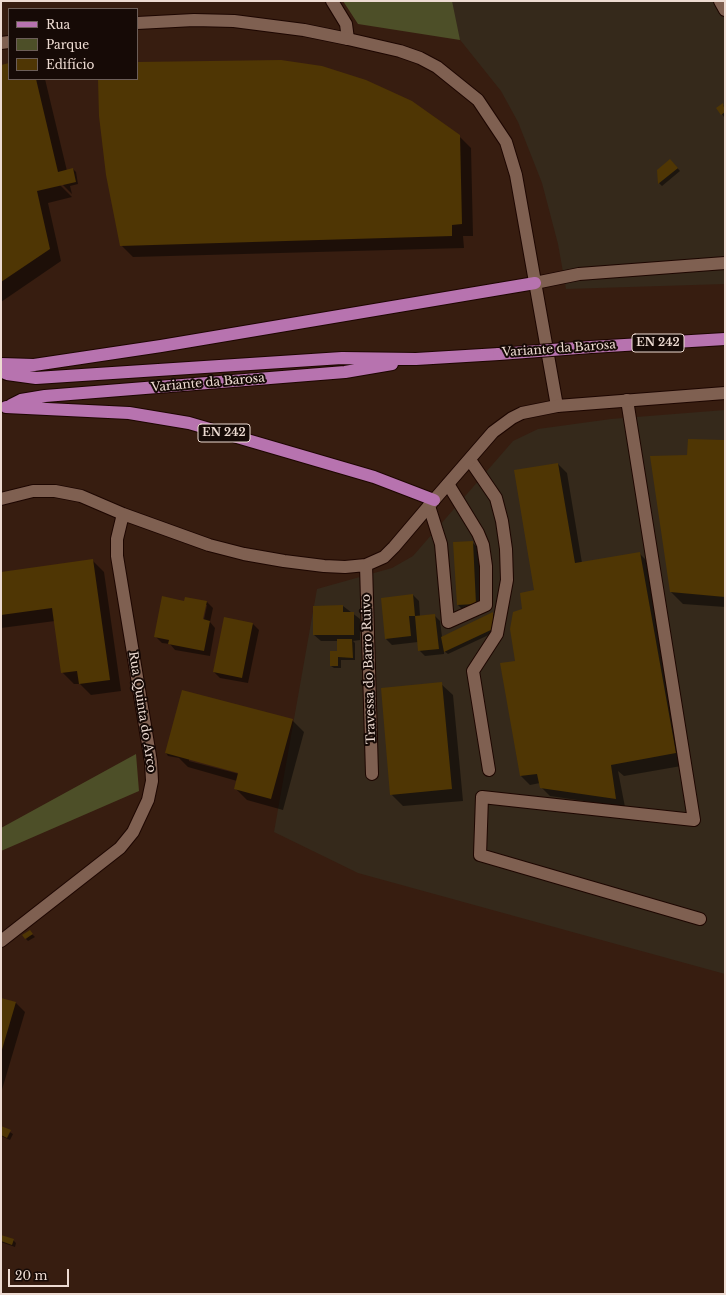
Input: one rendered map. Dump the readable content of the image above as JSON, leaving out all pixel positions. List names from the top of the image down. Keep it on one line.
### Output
{"streets":{"main road":["EN 242","Variante da Barosa"],"street":["Travessa do Barro Ruivo","Rua Quinta do Arco"]},"crossings":[["EN 242","Variante da Barosa"]],"legend":["Rua","Parque","Edifício"],"scale_bar":"20 m"}
